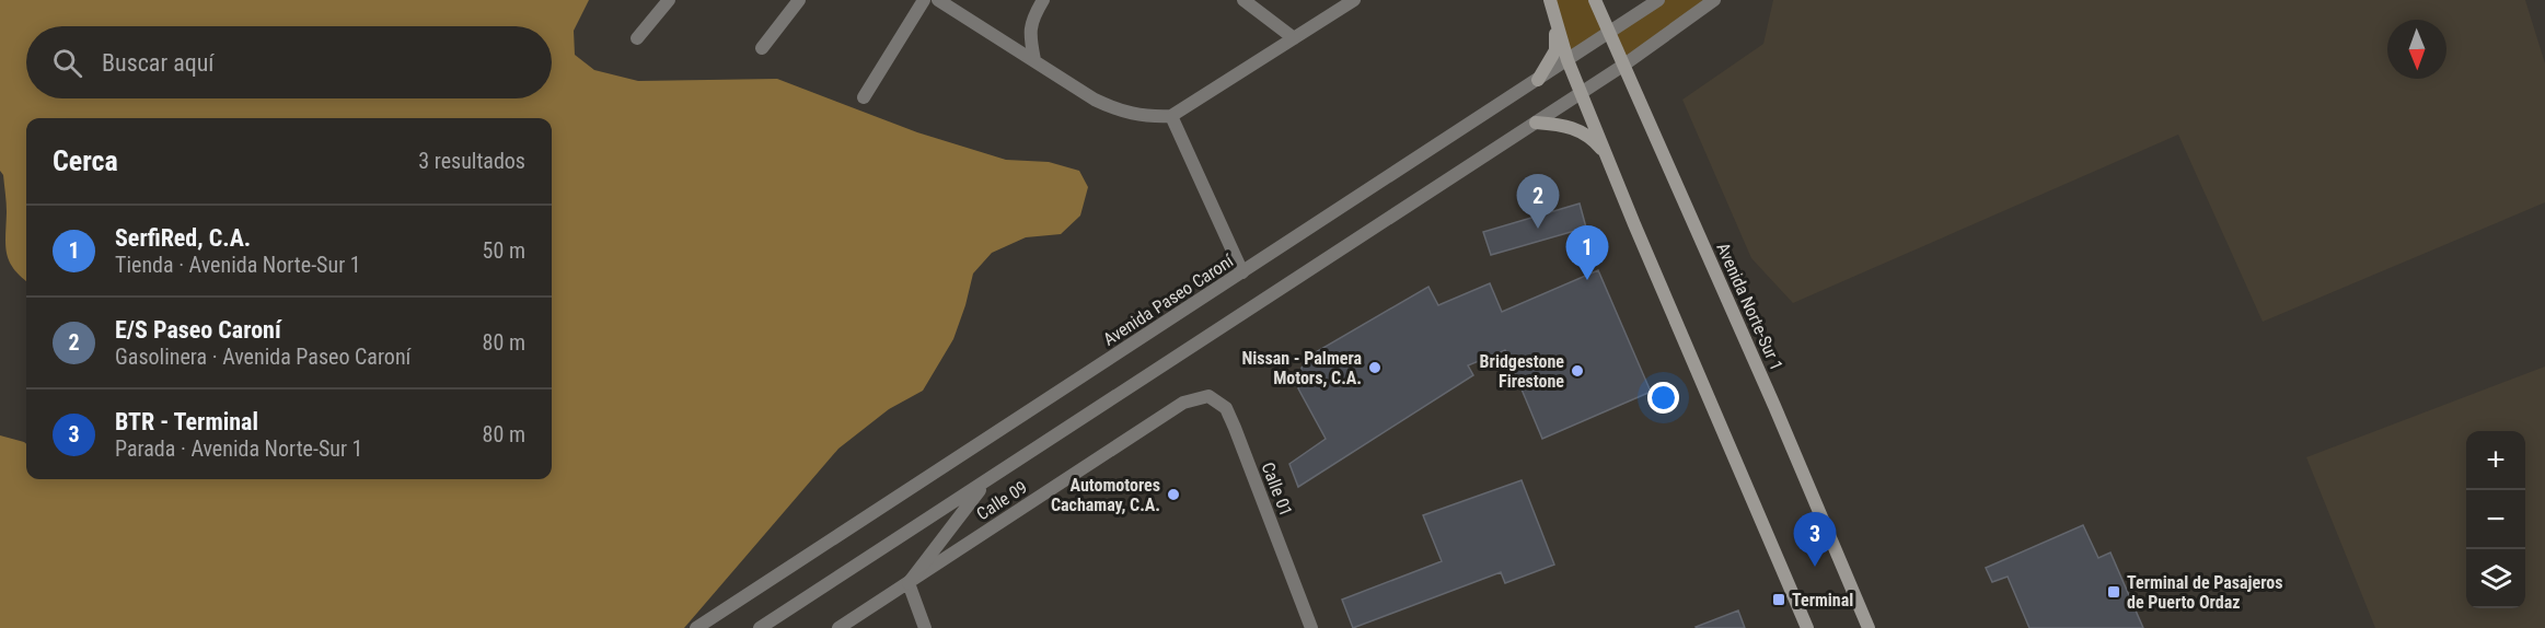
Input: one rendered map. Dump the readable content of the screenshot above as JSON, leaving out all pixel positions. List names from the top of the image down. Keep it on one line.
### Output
{"streets":{"main road":["Avenida Norte-Sur 1"],"street":["Avenida Paseo Caroní","Calle 01","Calle 09"]},"crossings":[["Avenida Paseo Caroní","Avenida Norte-Sur 1"],["Calle 01","Calle 09"]],"places":{"other":["Nissan - Palmera Motors, C.A.","Bridgestone Firestone","Automotores Cachamay, C.A."],"transit":["Terminal de Pasajeros de Puerto Ordaz","Terminal"]},"north":"bottom","page":{"search":"Buscar aquí","heading":["Cerca","3 resultados"],"pins":["2","1","3"],"list":[{"mark":"1","name":"SerfiRed, C.A.","note":"Tienda · Avenida Norte-Sur 1","value":"50 m"},{"mark":"2","name":"E/S Paseo Caroní","note":"Gasolinera · Avenida Paseo Caroní","value":"80 m"},{"mark":"3","name":"BTR - Terminal","note":"Parada · Avenida Norte-Sur 1","value":"80 m"}],"map_buttons":["+","−"]}}
